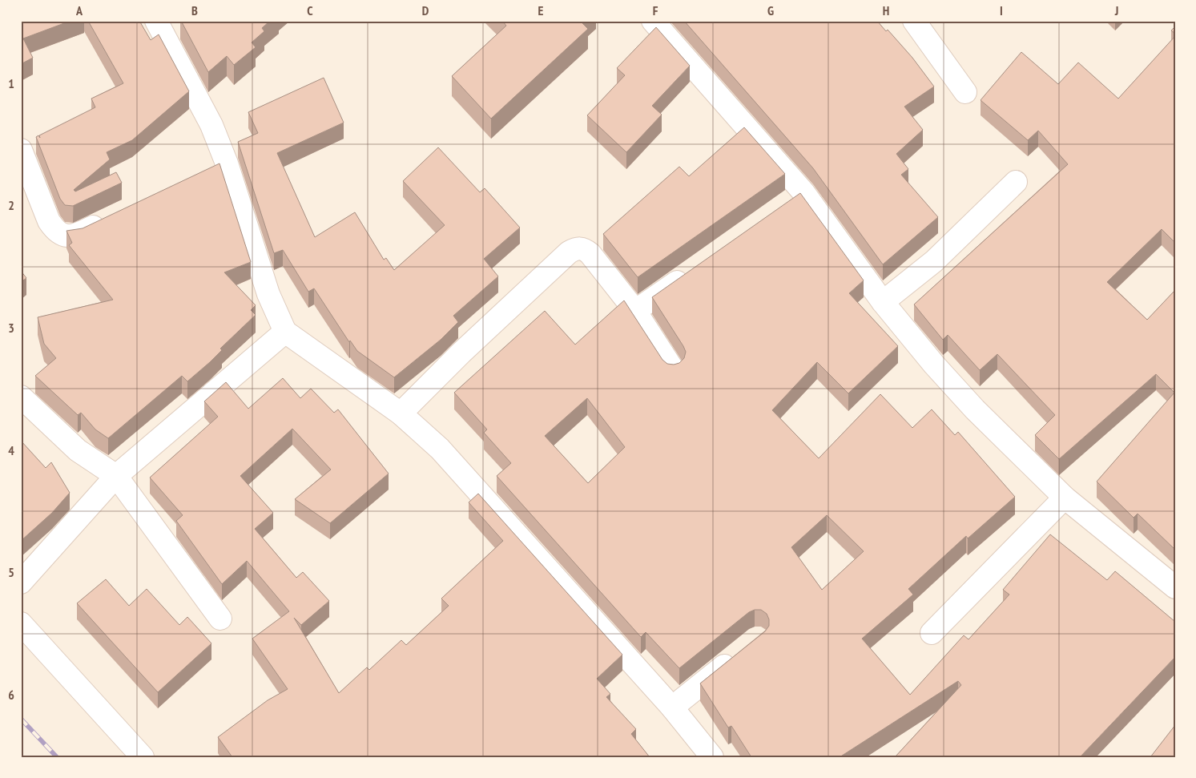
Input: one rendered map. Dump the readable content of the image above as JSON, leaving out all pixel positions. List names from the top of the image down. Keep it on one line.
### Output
{"grid":{"columns":["A","B","C","D","E","F","G","H","I","J"],"rows":["1","2","3","4","5","6"]}}
